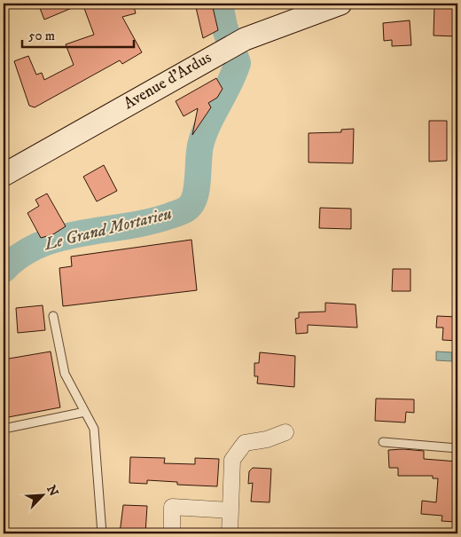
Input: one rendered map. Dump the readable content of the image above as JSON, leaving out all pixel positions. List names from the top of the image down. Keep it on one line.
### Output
{"streets":{"main road":["Avenue d'Ardus"]},"water":["Le Grand Mortarieu"],"scale_bar":"50 m","north":"top right"}
